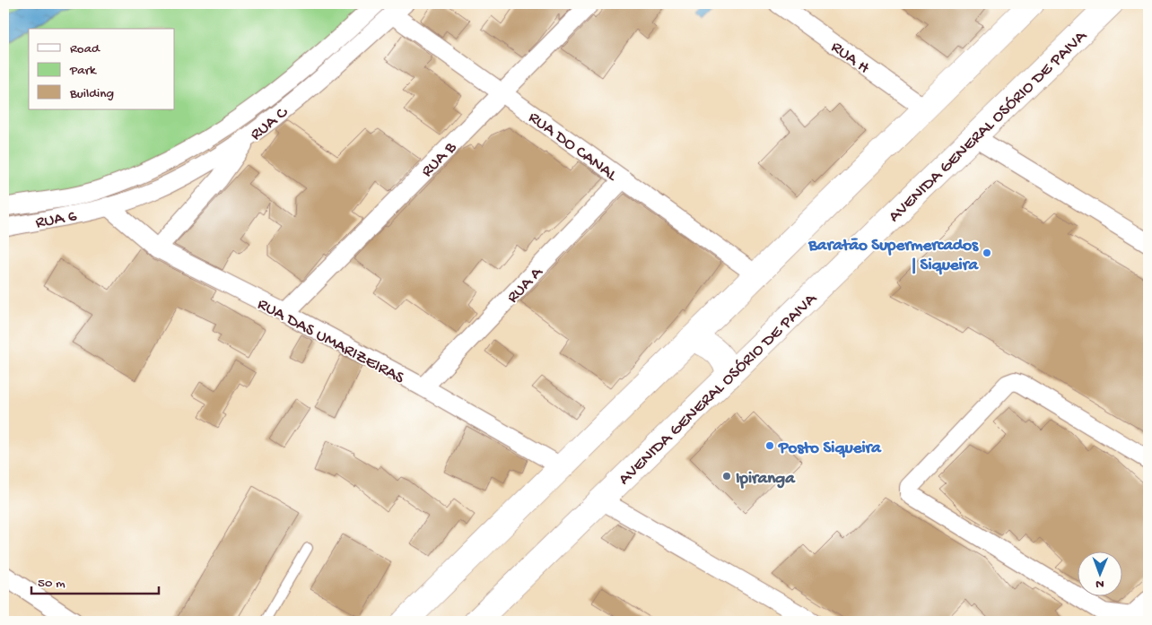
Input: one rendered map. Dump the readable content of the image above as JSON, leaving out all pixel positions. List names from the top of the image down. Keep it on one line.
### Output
{"streets":{"main road":["AVENIDA GENERAL OSÓRIO DE PAIVA"],"street":["RUA H","RUA C","RUA DO CANAL","RUA B","RUA 6","RUA A","RUA DAS UMARIZEIRAS"]},"crossings":[["RUA C","RUA DO CANAL"],["RUA C","RUA 6"],["RUA C","RUA DAS UMARIZEIRAS"],["RUA DO CANAL","RUA B"],["RUA DO CANAL","RUA A"],["RUA B","RUA DAS UMARIZEIRAS"],["RUA 6","RUA DAS UMARIZEIRAS"],["RUA A","RUA DAS UMARIZEIRAS"]],"places":["Baratão Supermercados | Siqueira","Posto Siqueira","Ipiranga"],"legend":["Road","Park","Building"],"scale_bar":"50 m","north":"bottom"}
